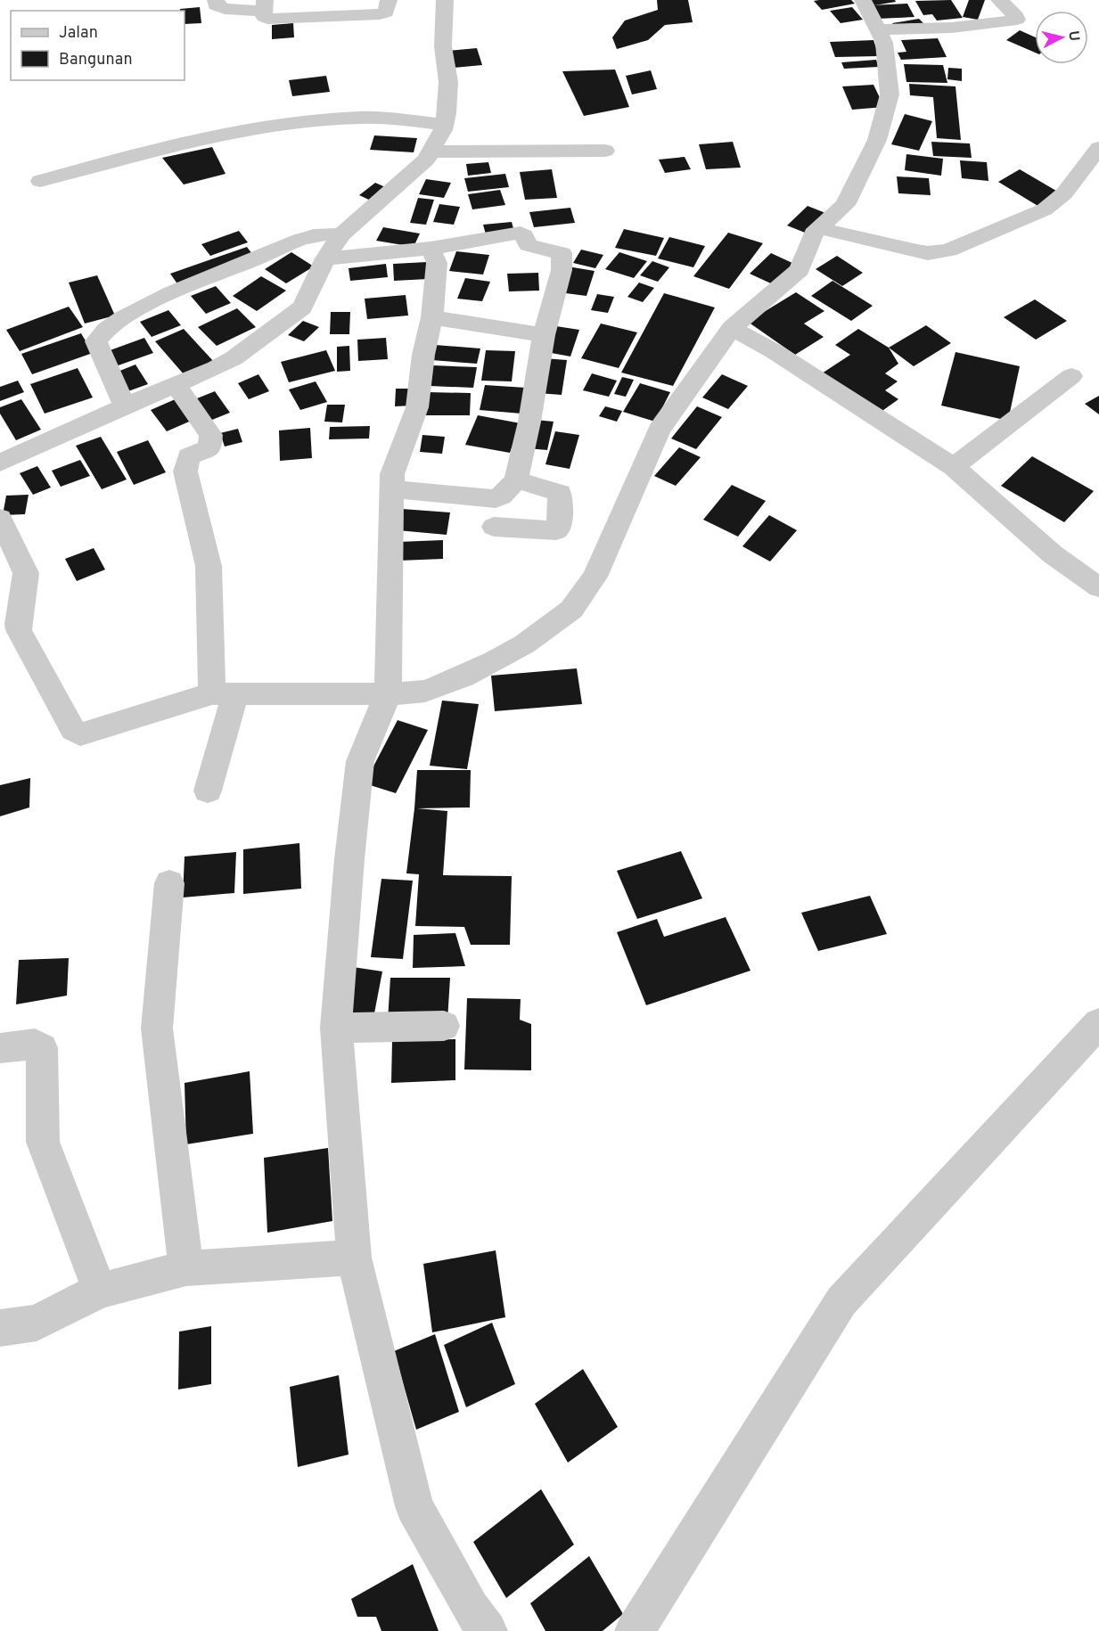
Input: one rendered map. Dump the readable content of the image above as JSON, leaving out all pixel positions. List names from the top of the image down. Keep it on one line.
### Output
{"legend":["Jalan","Bangunan"],"north":"right"}
